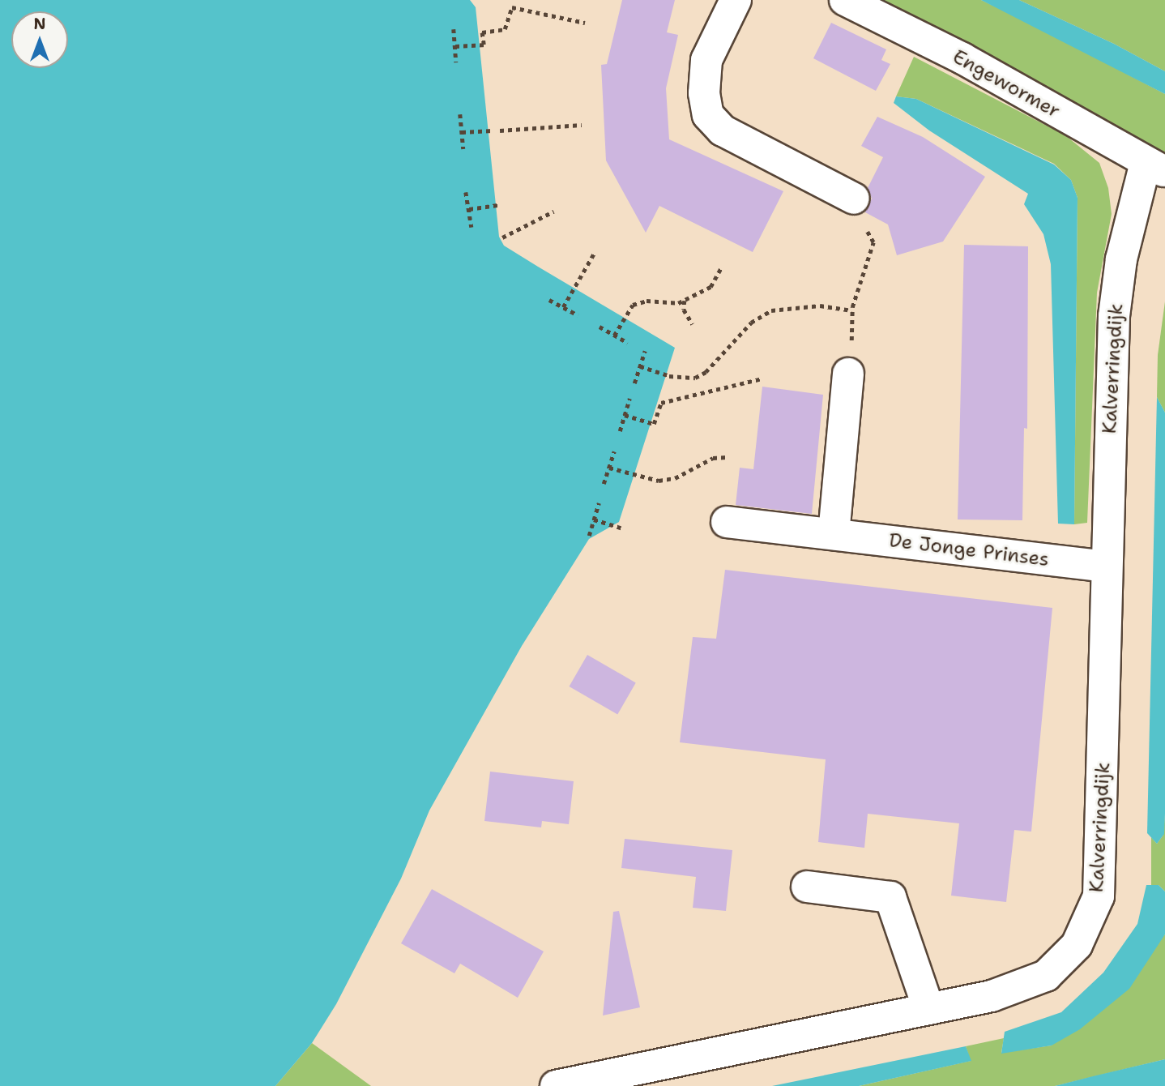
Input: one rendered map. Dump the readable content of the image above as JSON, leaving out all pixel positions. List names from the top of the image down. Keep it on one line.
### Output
{"streets":{"street":["Engewormer","Kalverringdijk","De Jonge Prinses"]},"crossings":[["Engewormer","Kalverringdijk"],["Kalverringdijk","De Jonge Prinses"]],"north":"top"}
